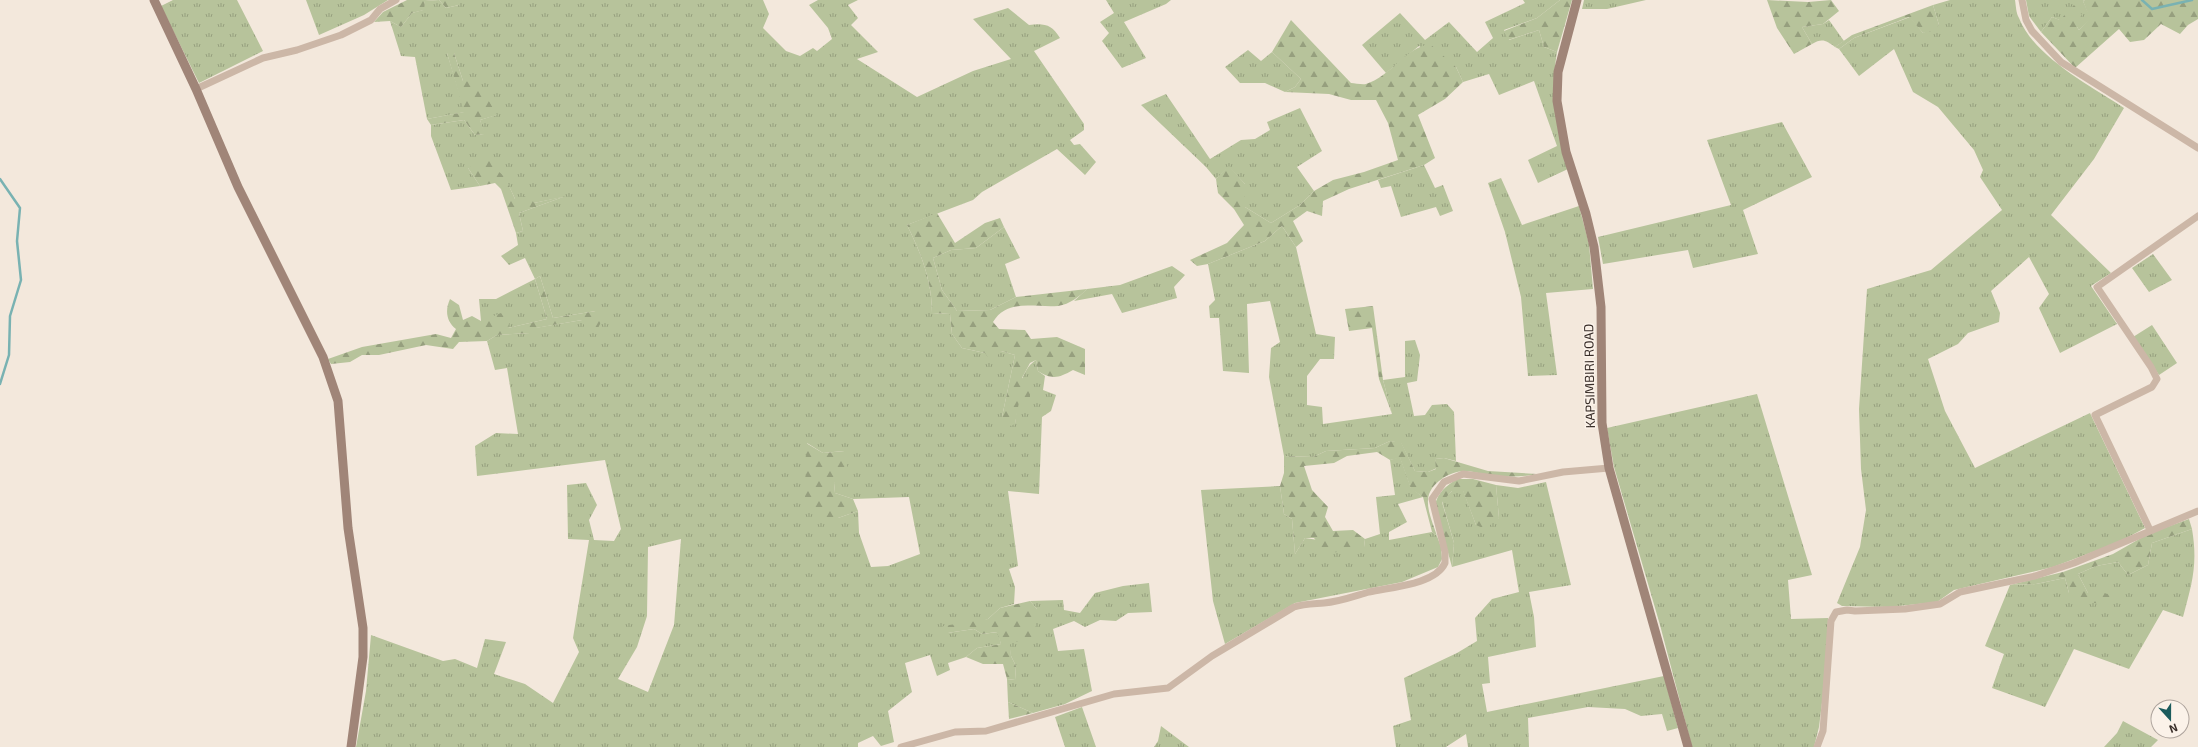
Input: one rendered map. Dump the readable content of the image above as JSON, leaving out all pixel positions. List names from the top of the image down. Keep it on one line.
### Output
{"streets":{"street":["KAPSIMBIRI ROAD"]},"north":"bottom"}
